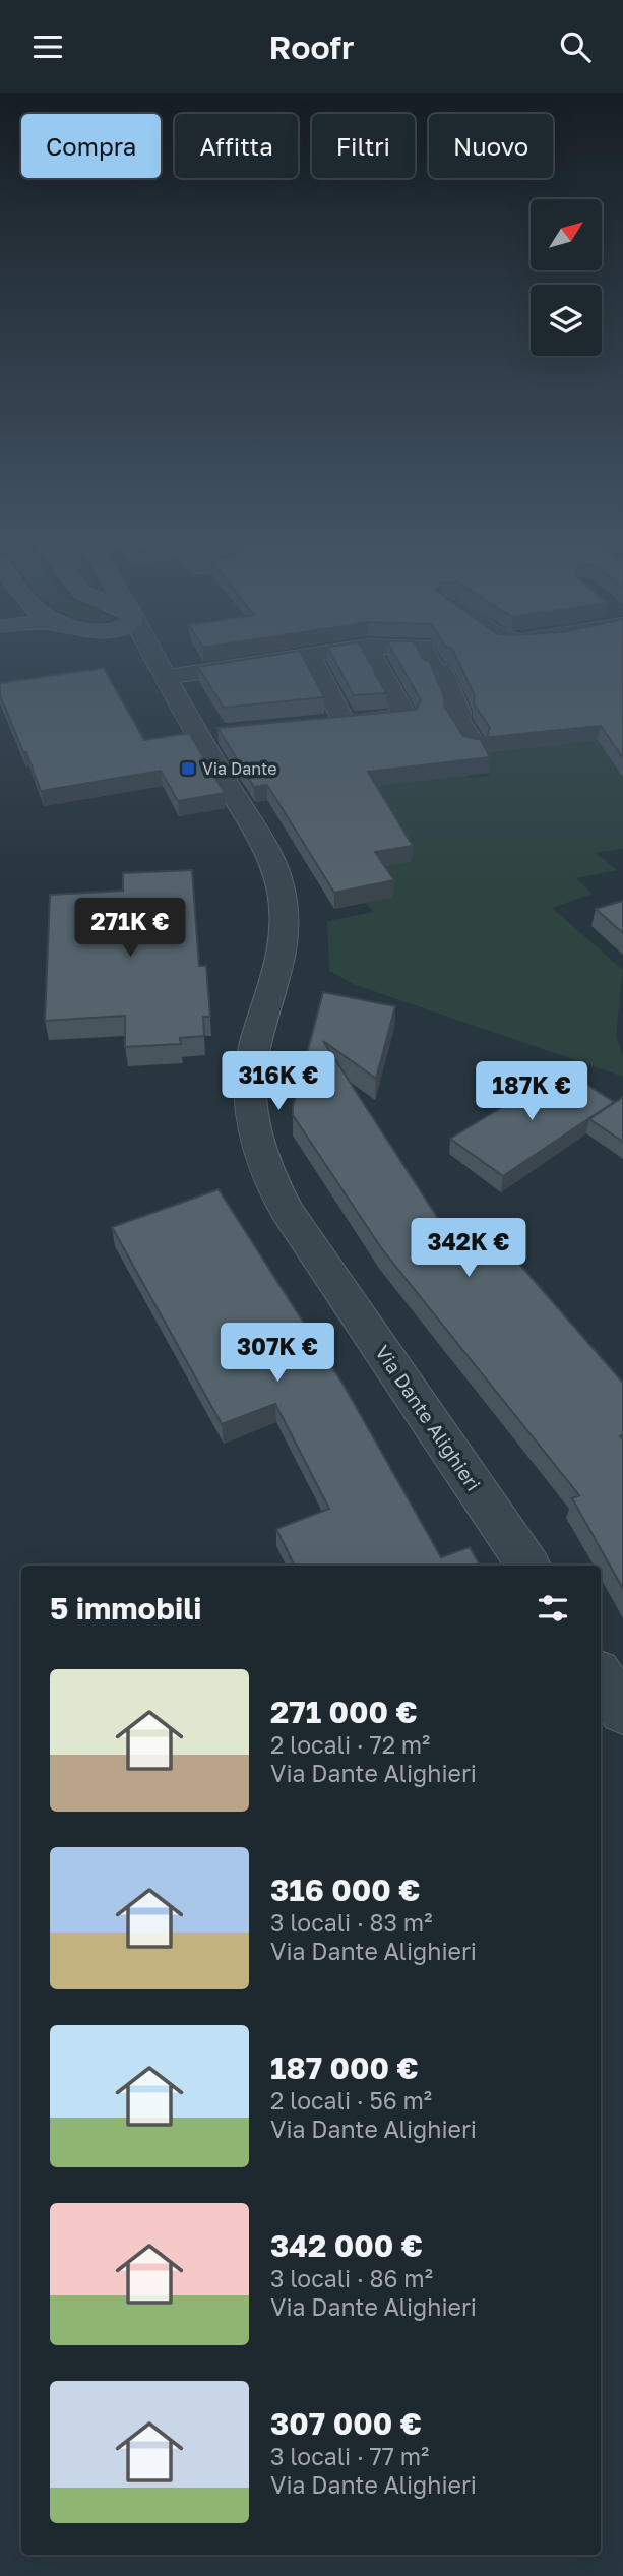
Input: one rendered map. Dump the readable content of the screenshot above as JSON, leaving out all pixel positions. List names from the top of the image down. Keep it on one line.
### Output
{"streets":{"street":["Via Dante Alighieri"]},"places":{"transit":["Via Dante"]},"north":"top right","page":{"header":"Roofr","chip":["Compra","Affitta","Filtri","Nuovo"],"price":["271K €","316K €","187K €","342K €","307K €"],"heading":"5 immobili","list":[{"name":"271 000 €","note":"2 locali · 72 m² · Via Dante Alighieri"},{"name":"316 000 €","note":"3 locali · 83 m² · Via Dante Alighieri"},{"name":"187 000 €","note":"2 locali · 56 m² · Via Dante Alighieri"},{"name":"342 000 €","note":"3 locali · 86 m² · Via Dante Alighieri"},{"name":"307 000 €","note":"3 locali · 77 m² · Via Dante Alighieri"}]}}
